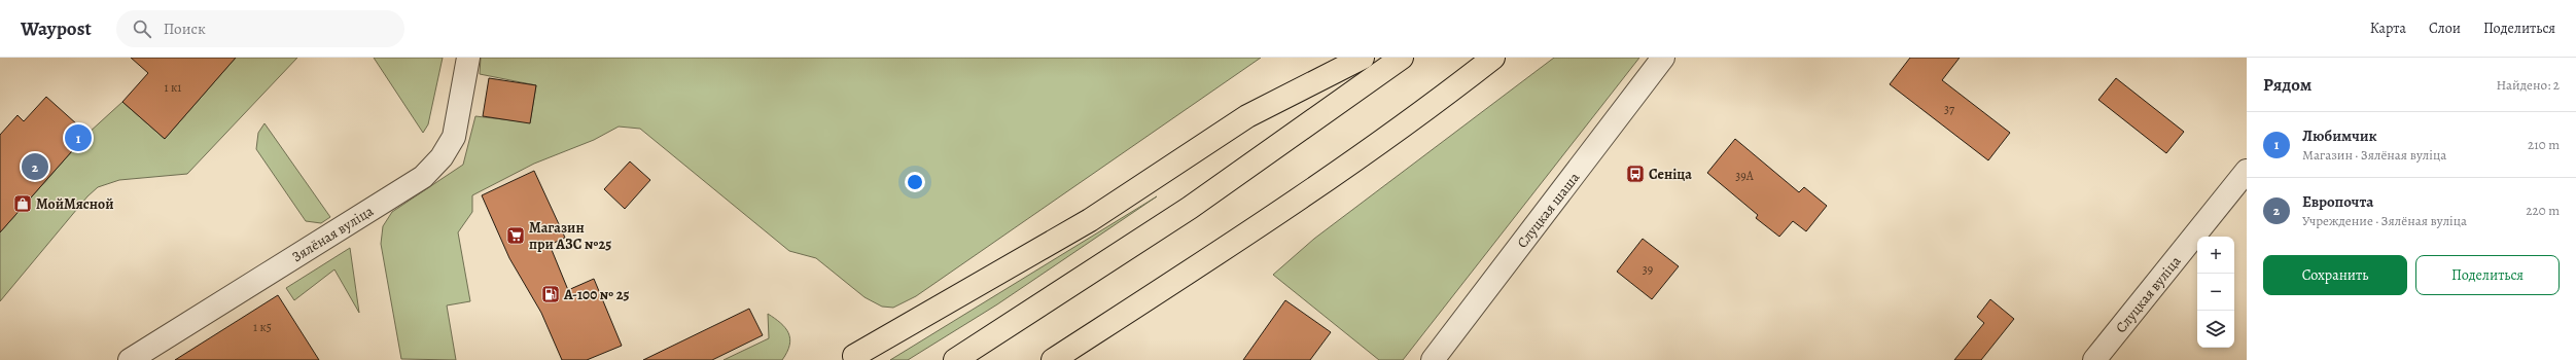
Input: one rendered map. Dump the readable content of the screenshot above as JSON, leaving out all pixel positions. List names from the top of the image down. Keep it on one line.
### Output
{"streets":{"street":["Слуцкая шаша","Зялёная вуліца","Слуцкая вуліца"]},"places":{"bus stop":["Сеніца"],"shop":["МойМясной"],"supermarket":["Магазин при АЗС №25"],"fuel station":["А-100 № 25"]},"house_numbers":["1 к1","37","39А","39","1 к5"],"page":{"header":"Waypost","search":"Поиск","nav":["Карта","Слои","Поделиться"],"heading":["Рядом","Найдено: 2"],"list":[{"mark":"1","name":"Любимчик","note":"Магазин · Зялёная вуліца","value":"210 m"},{"mark":"2","name":"Европочта","note":"Учреждение · Зялёная вуліца","value":"220 m"}],"pins":["1","2"],"map_buttons":["+","−"],"buttons":["Сохранить","Поделиться"]}}
